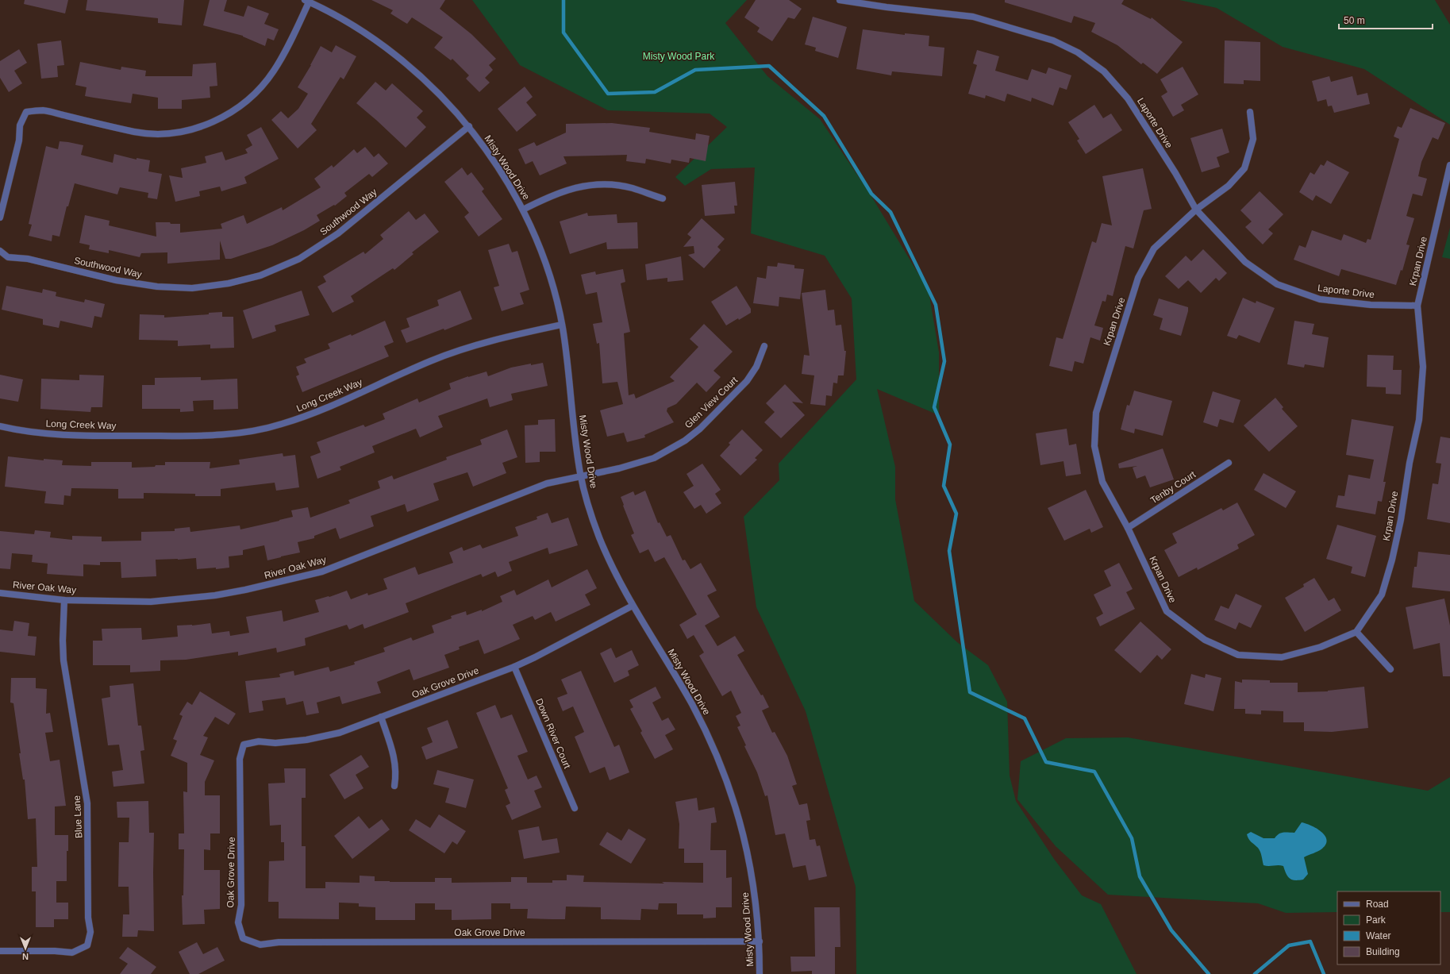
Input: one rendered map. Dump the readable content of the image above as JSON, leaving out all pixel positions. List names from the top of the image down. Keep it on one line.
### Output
{"streets":{"street":["Laporte Drive","Misty Wood Drive","Southwood Way","Krpan Drive","Long Creek Way","Glen View Court","Tenby Court","River Oak Way","Oak Grove Drive","Down River Court","Blue Lane"]},"crossings":[["Laporte Drive","Krpan Drive"],["Misty Wood Drive","Southwood Way"],["Misty Wood Drive","Long Creek Way"],["Misty Wood Drive","Glen View Court"],["Misty Wood Drive","River Oak Way"],["Misty Wood Drive","Oak Grove Drive"],["Krpan Drive","Tenby Court"],["Glen View Court","River Oak Way"],["River Oak Way","Blue Lane"],["Oak Grove Drive","Down River Court"]],"parks":["Misty Wood Park"],"legend":["Road","Park","Water","Building"],"scale_bar":"50 m","north":"bottom"}
